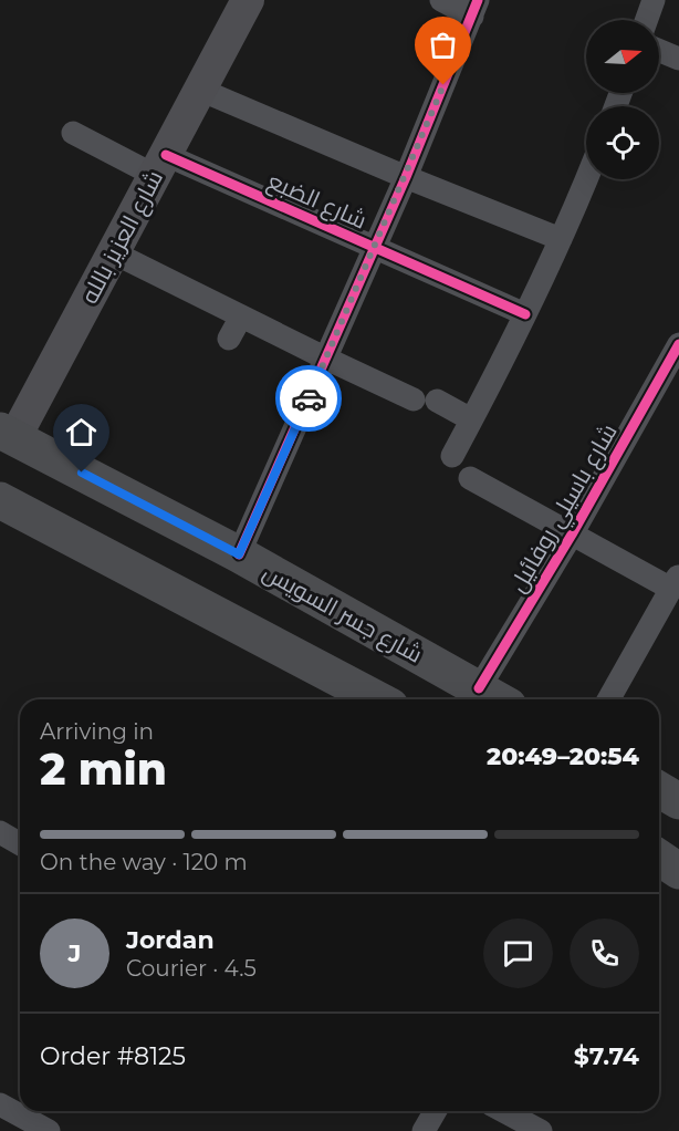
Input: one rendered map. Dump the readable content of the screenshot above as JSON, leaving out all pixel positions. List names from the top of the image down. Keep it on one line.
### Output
{"streets":{"main road":["شارع العزيز بالله","شارع جسر السويس"],"street":["شارع الضبع","شارع باسيلي روفائيل"]},"crossings":[["شارع الضبع","شارع العزيز بالله"],["شارع العزيز بالله","شارع جسر السويس"],["شارع باسيلي روفائيل","شارع جسر السويس"]],"north":"right","page":{"heading":["2 min","Arriving in","20:49–20:54"],"panel":["Jordan","Courier · 4.5","Order #8125","$7.74"],"bar":"On the way · 120 m","round":"J"}}
